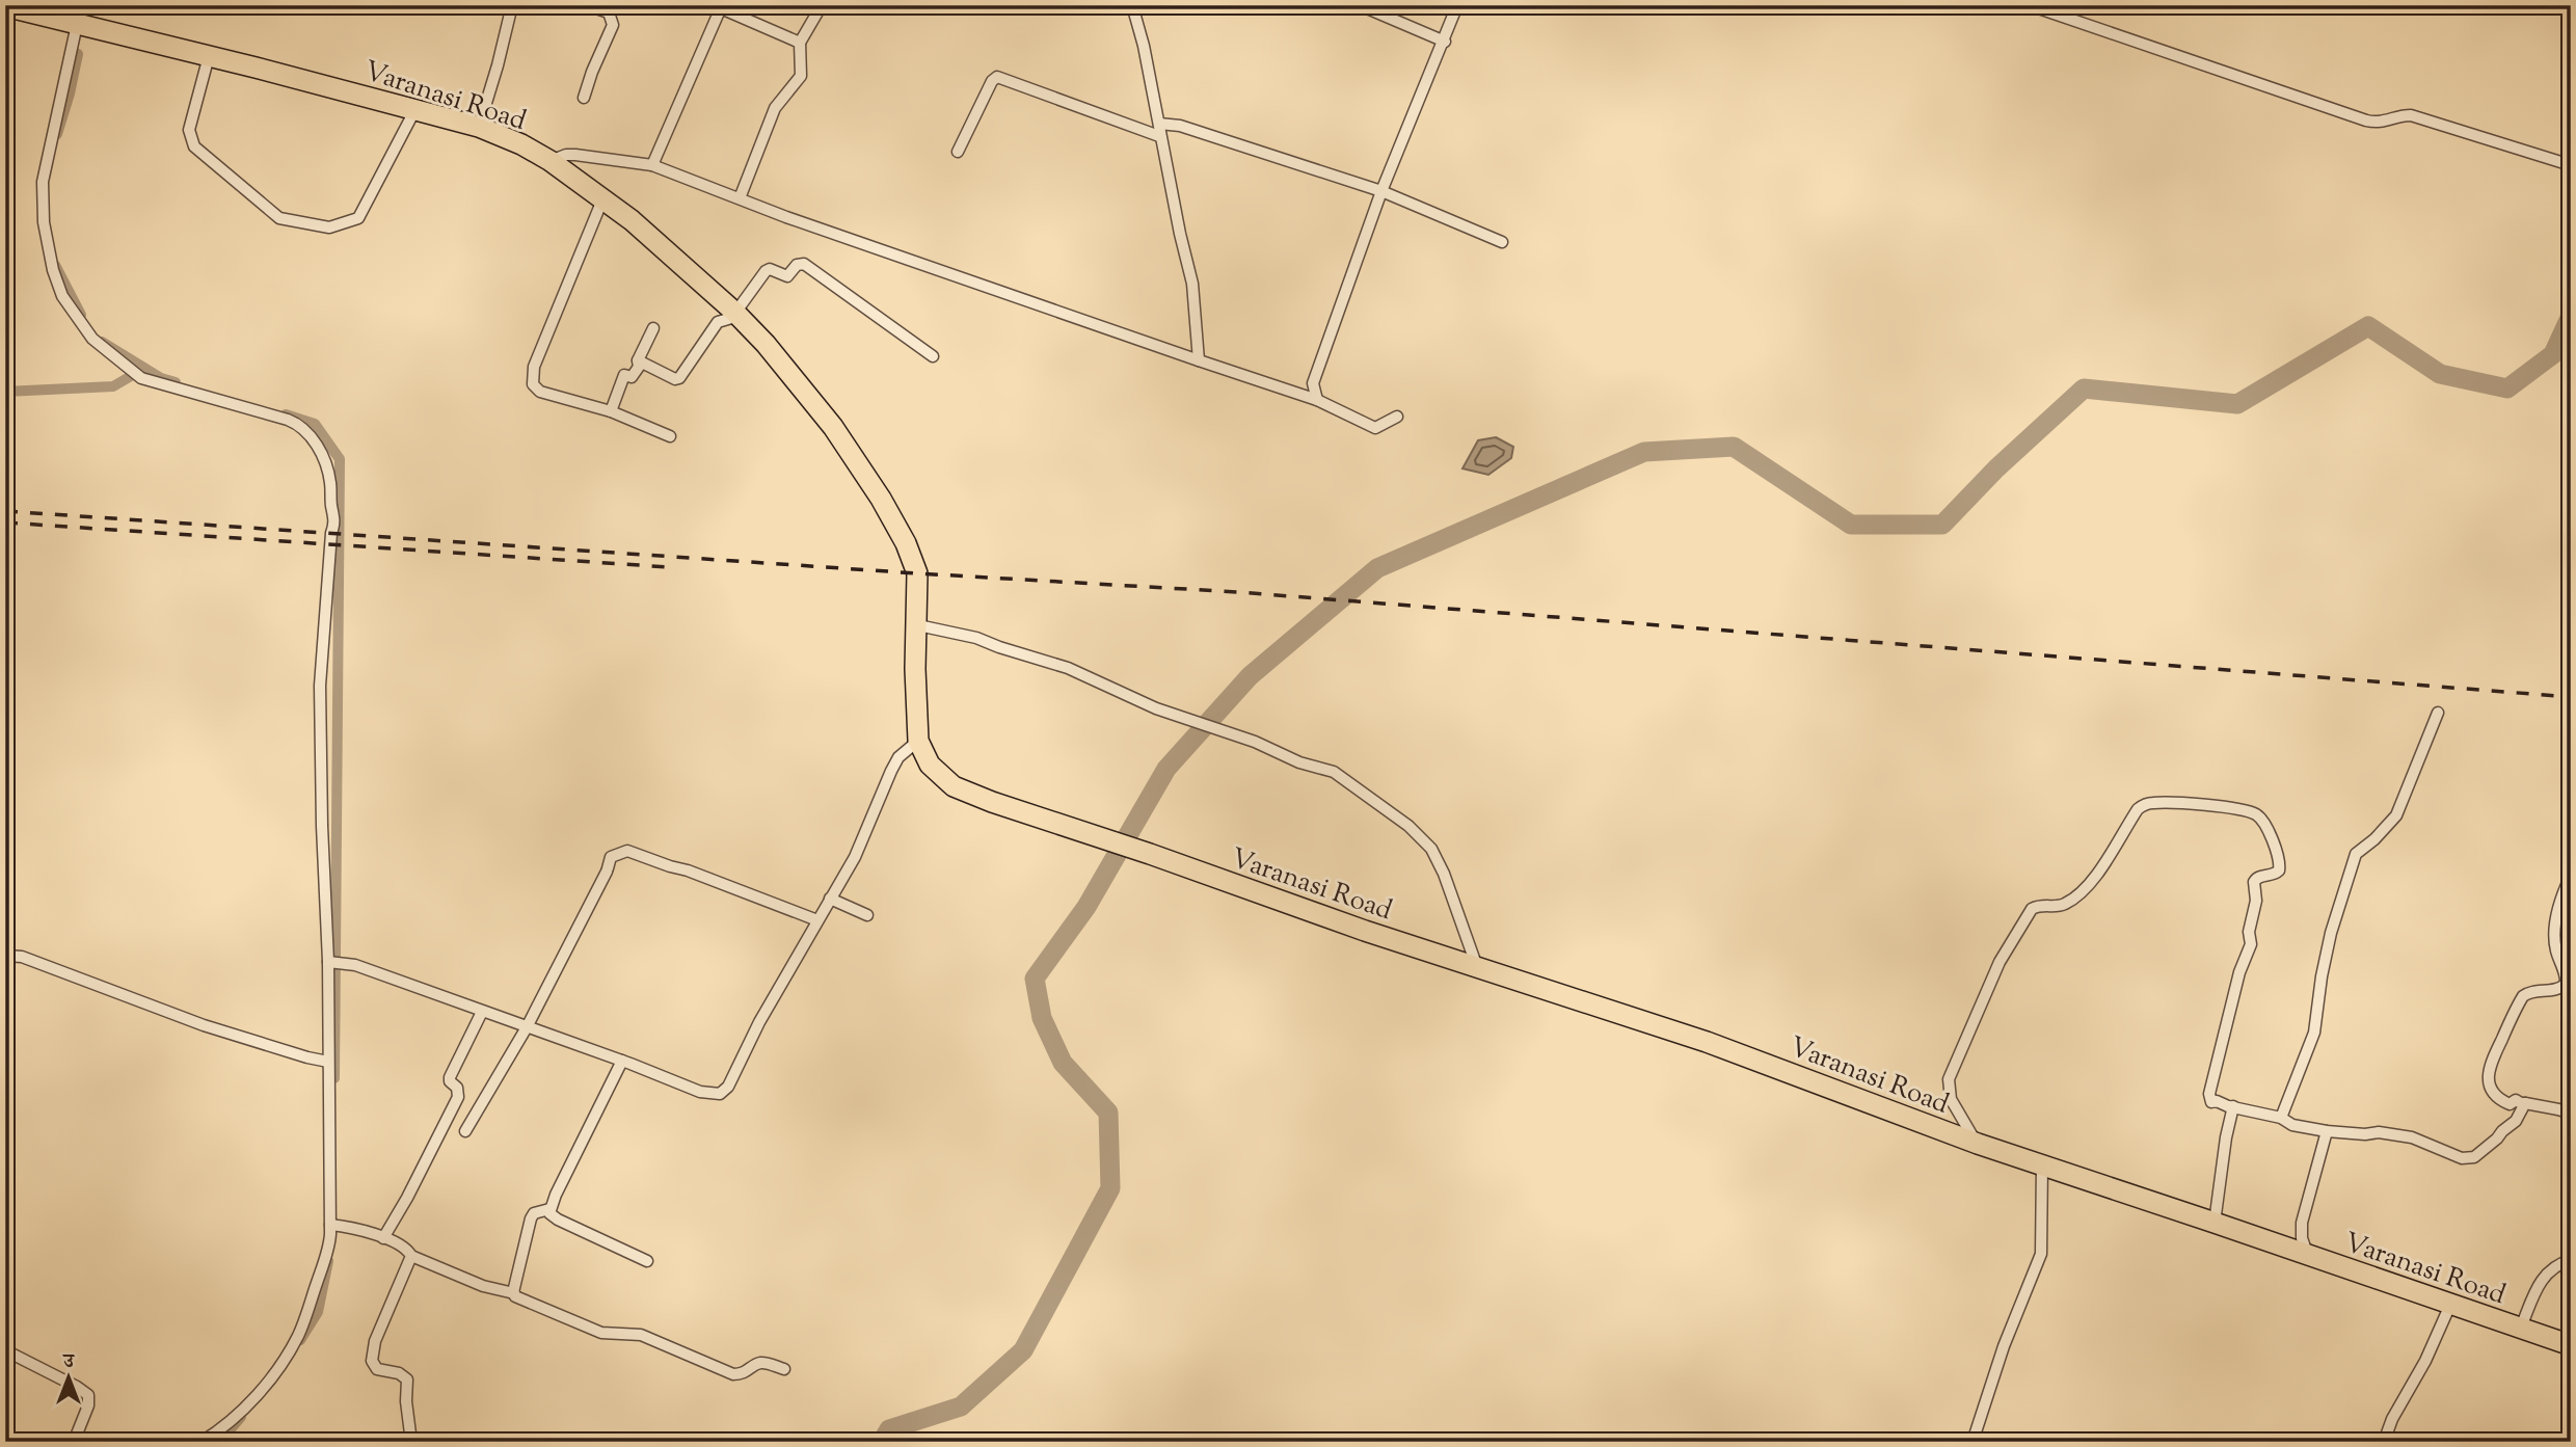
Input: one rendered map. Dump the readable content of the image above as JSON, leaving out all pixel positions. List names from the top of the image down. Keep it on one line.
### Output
{"streets":{"highway":["Varanasi Road"]},"north":"top"}
